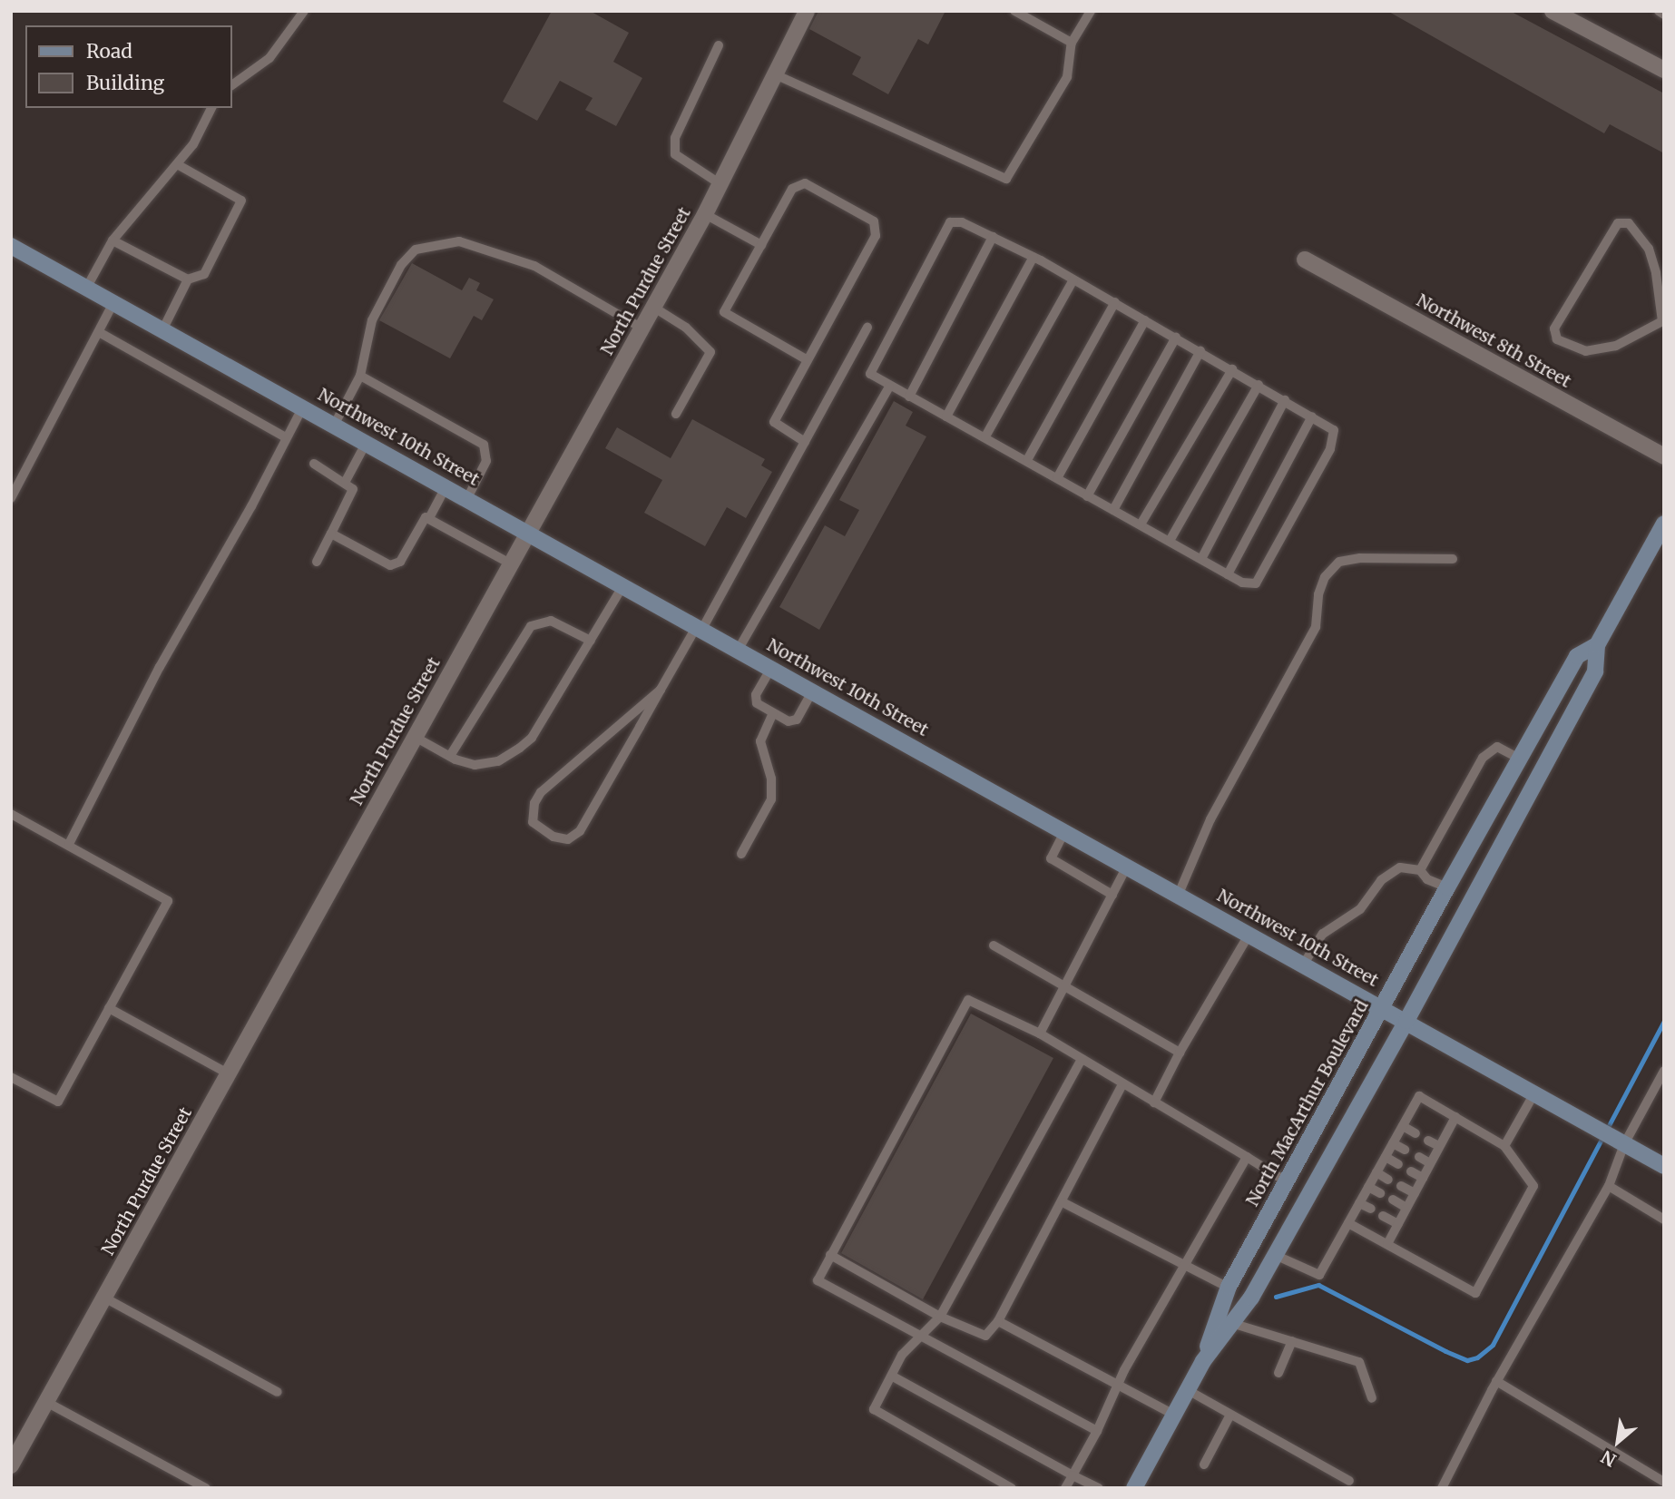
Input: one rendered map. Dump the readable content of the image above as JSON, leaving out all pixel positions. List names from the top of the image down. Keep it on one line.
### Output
{"streets":{"main road":["Northwest 10th Street","North MacArthur Boulevard"],"street":["North Purdue Street","Northwest 8th Street"]},"crossings":[["North Purdue Street","Northwest 10th Street"],["Northwest 10th Street","North MacArthur Boulevard"]],"legend":["Road","Building"],"north":"bottom left"}
